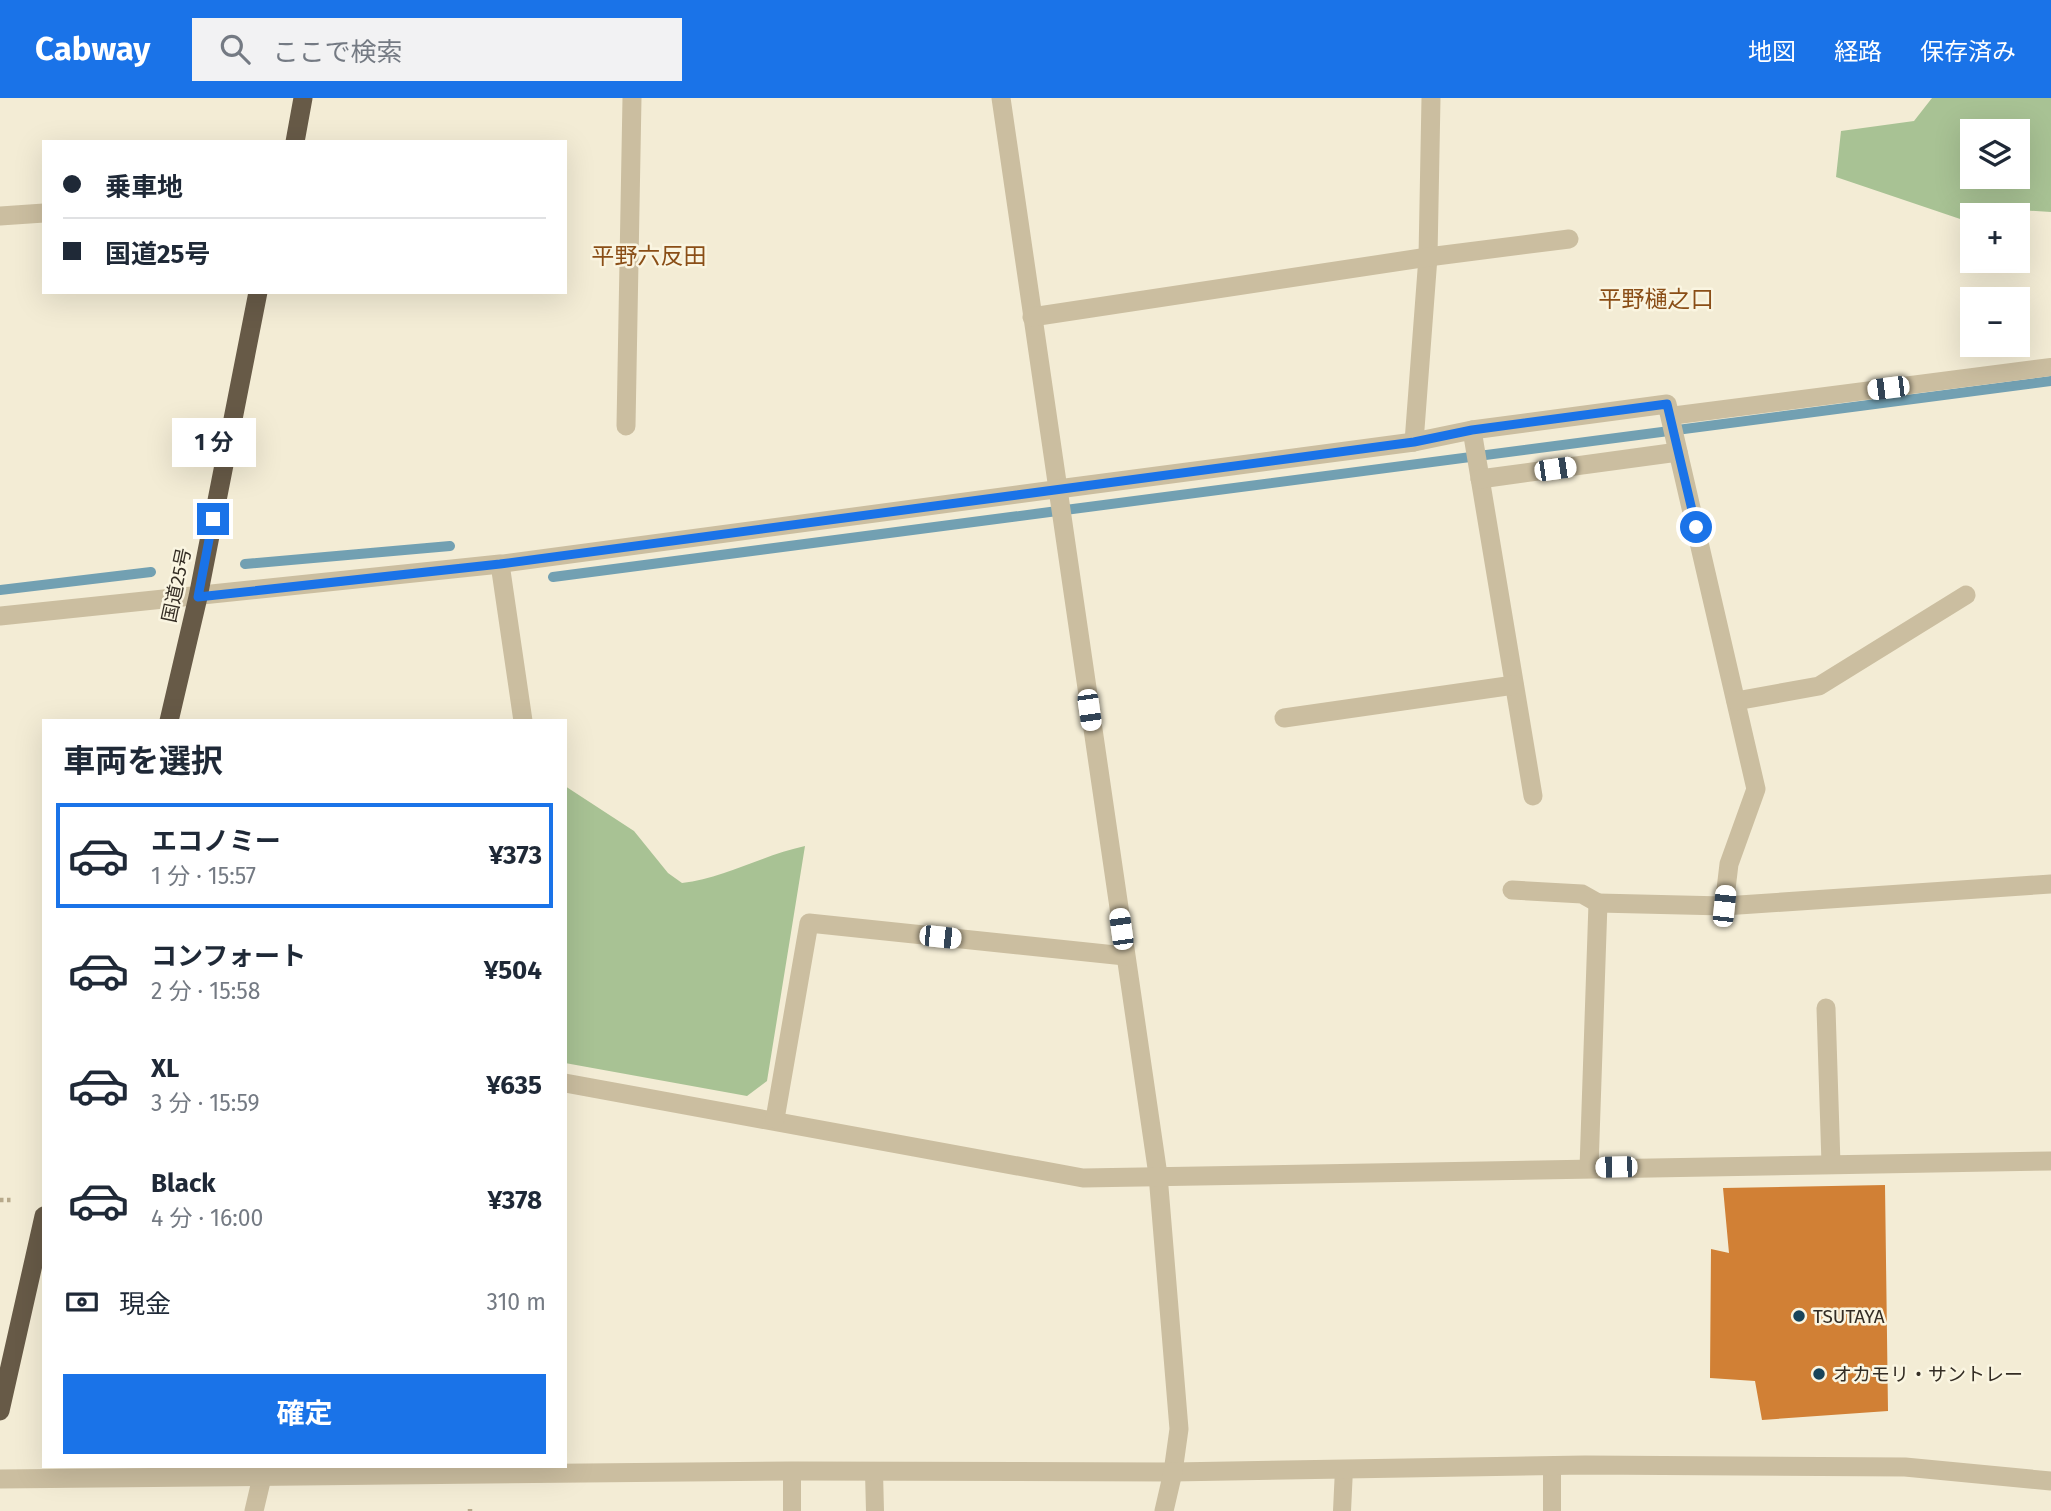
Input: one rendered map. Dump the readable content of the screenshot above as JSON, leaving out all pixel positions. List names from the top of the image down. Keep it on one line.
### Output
{"streets":{"highway":["国道25号"]},"districts":["平野六反田","平野樋之口"],"places":["TSUTAYA","オカモリ・サントレー"],"page":{"header":"Cabway","search":"ここで検索","nav":["地図","経路","保存済み"],"map_buttons":["+","−"],"banner":["乗車地","国道25号"],"bubble":"1 分","heading":"車両を選択","list":[{"name":"エコノミー","note":"1 分 · 15:57","value":"¥373"},{"name":"コンフォート","note":"2 分 · 15:58","value":"¥504"},{"name":"XL","note":"3 分 · 15:59","value":"¥635"},{"name":"Black","note":"4 分 · 16:00","value":"¥378"}],"pay":["現金","310 m"],"buttons":"確定"}}
